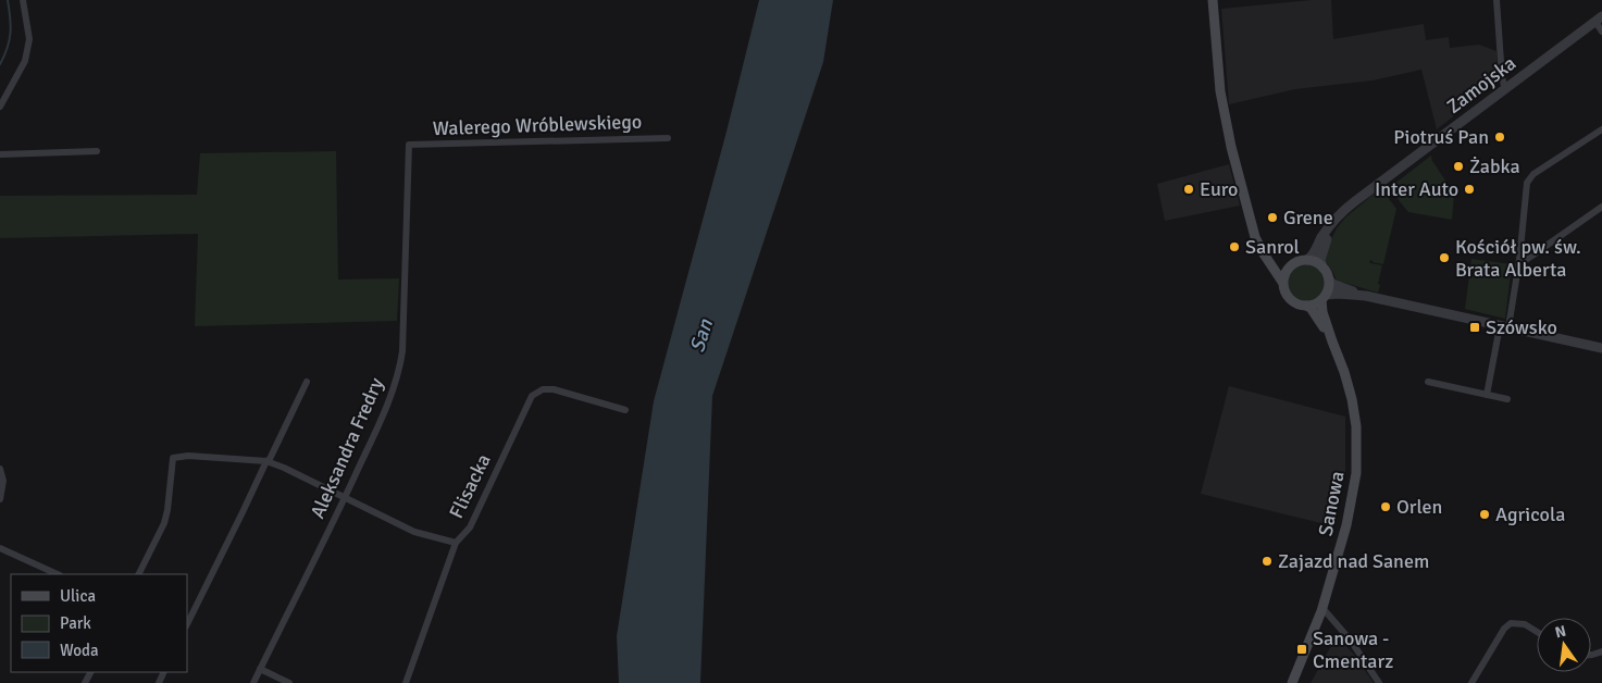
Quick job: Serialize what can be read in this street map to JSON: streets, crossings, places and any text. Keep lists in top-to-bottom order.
{
  "streets": {
    "main road": ["Sanowa"],
    "street": [
      "Zamojska",
      "Walerego Wróblewskiego",
      "Aleksandra Fredry",
      "Flisacka"
    ]
  },
  "crossings": [
    ["Walerego Wróblewskiego", "Aleksandra Fredry"]
  ],
  "water": ["San"],
  "places": {
    "other": [
      "Piotruś Pan",
      "Żabka",
      "Euro",
      "Inter Auto",
      "Grene",
      "Sanrol",
      "Kościół pw. św. Brata Alberta",
      "Orlen",
      "Agricola",
      "Zajazd nad Sanem"
    ],
    "transit": ["Szówsko", "Sanowa - Cmentarz"]
  },
  "legend": ["Ulica", "Park", "Woda"],
  "north": "top"
}
